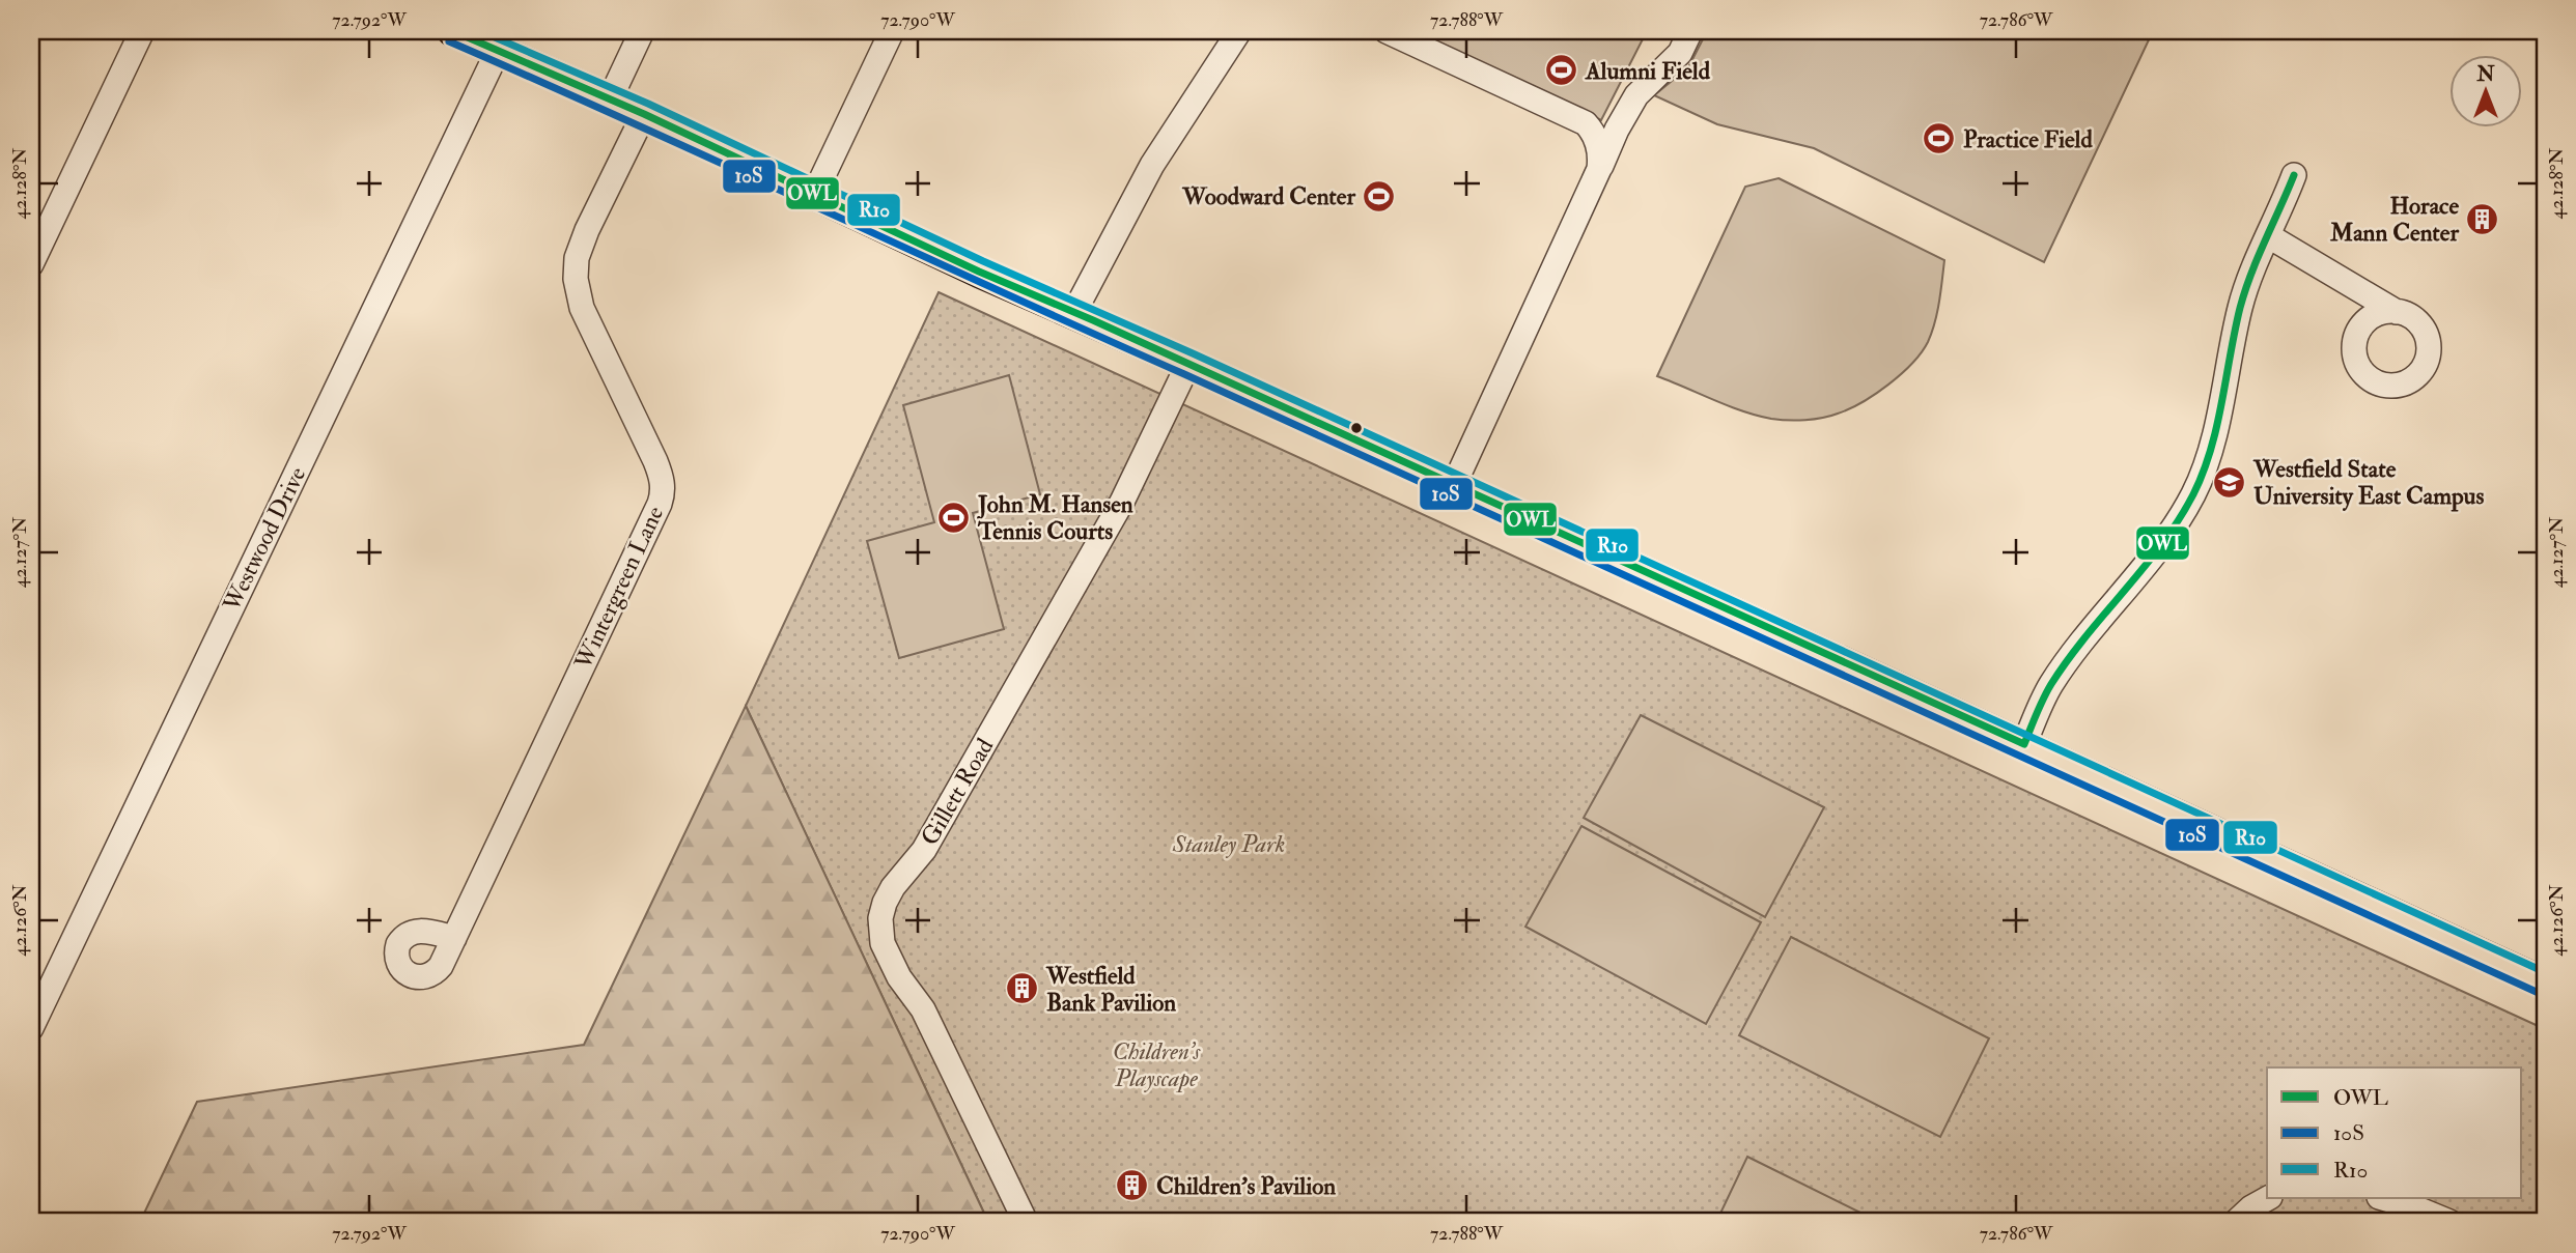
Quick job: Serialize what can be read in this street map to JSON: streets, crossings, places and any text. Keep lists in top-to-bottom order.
{
  "streets": {
    "street": ["Westwood Drive", "Wintergreen Lane", "Gillett Road"]
  },
  "parks": ["Stanley Park", "Children's Playscape"],
  "places": {
    "sports": [
      "Alumni Field",
      "Practice Field",
      "Woodward Center",
      "John M. Hansen Tennis Courts"
    ],
    "building": ["Horace Mann Center", "Westfield Bank Pavilion", "Children's Pavilion"],
    "school or university": ["Westfield State University East Campus"]
  },
  "lines": ["transit line OWL", "transit line R10", "transit line 10S"],
  "legend": ["OWL", "10S", "R10"],
  "north": "top",
  "coordinates": [
    "72.792°W",
    "72.790°W",
    "72.788°W",
    "72.786°W",
    "42.128°N",
    "42.127°N",
    "42.126°N"
  ]
}
